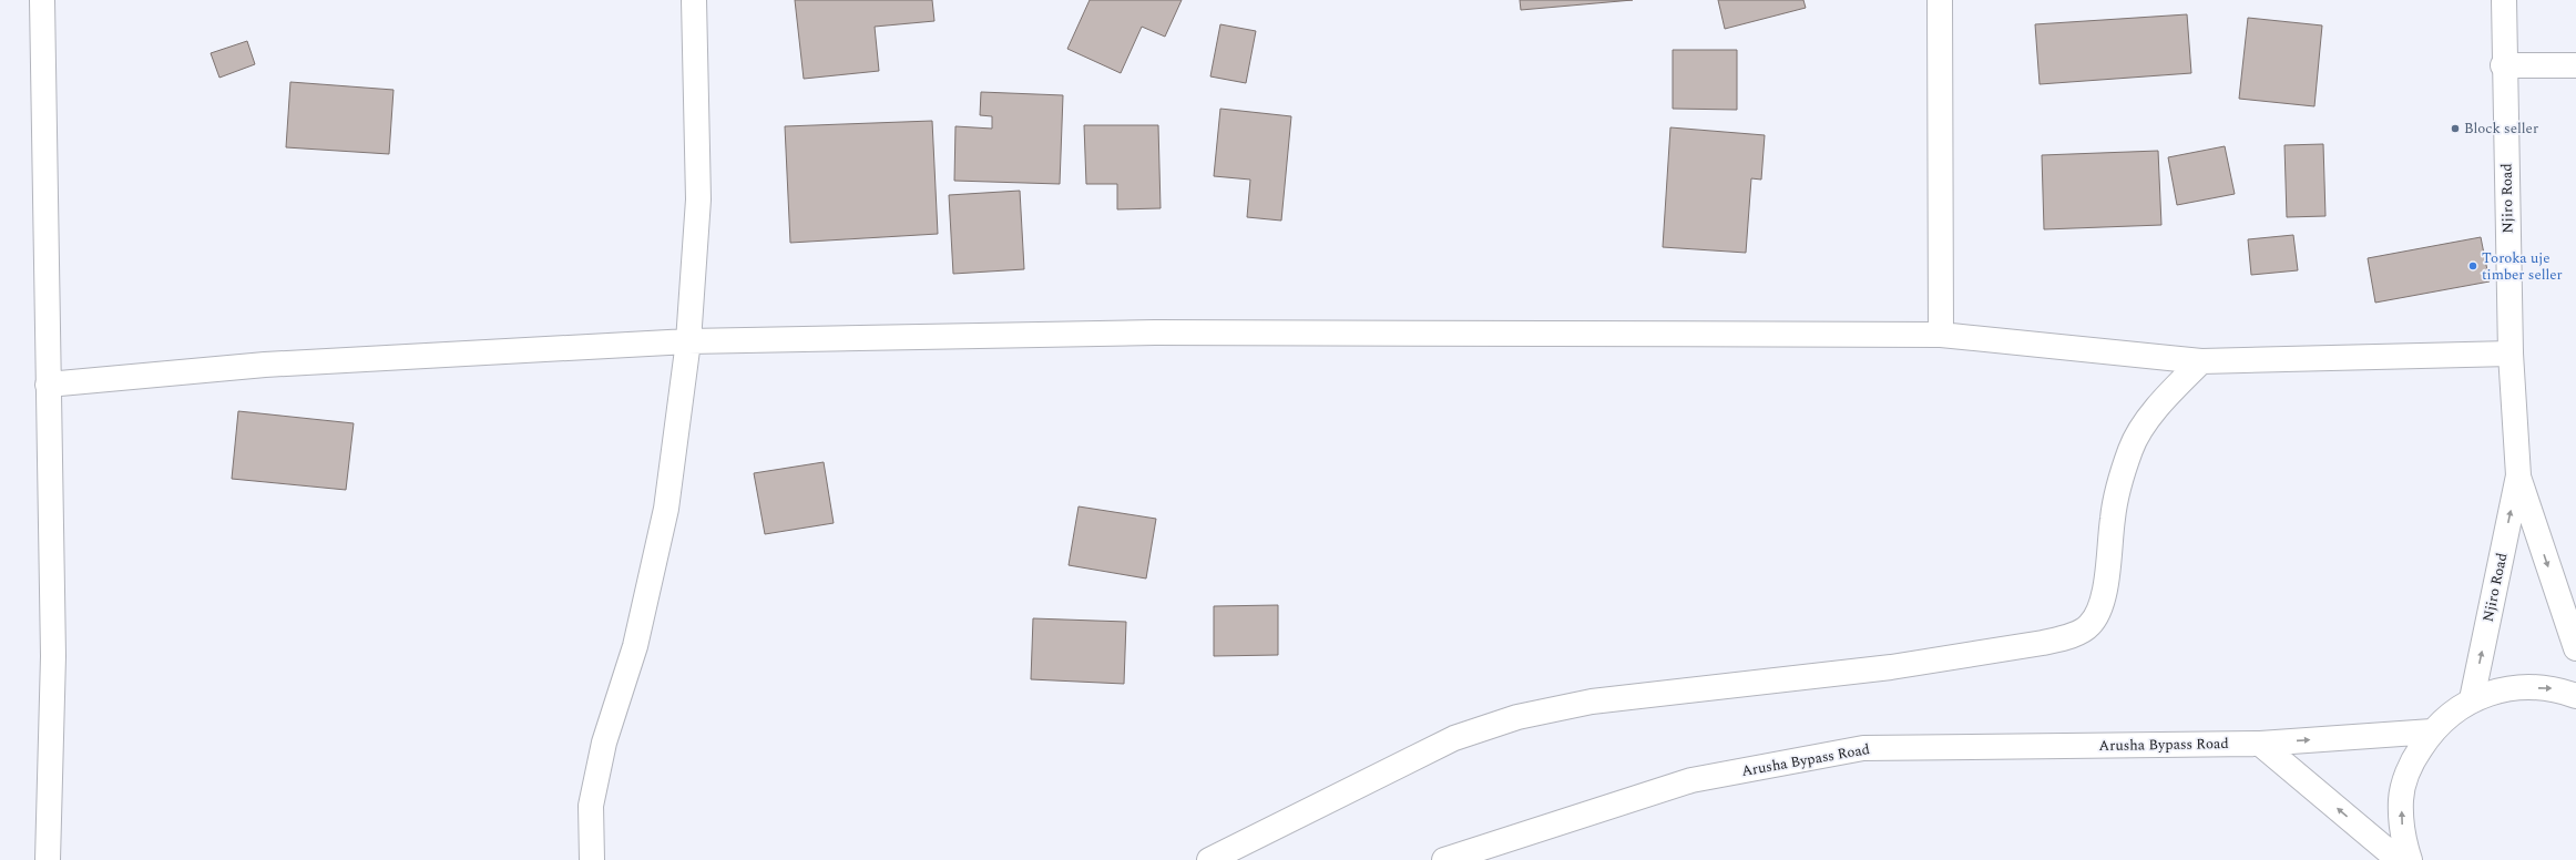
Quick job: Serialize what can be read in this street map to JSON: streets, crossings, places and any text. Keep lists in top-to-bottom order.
{
  "streets": {
    "street": ["Njiro Road", "Arusha Bypass Road"]
  },
  "places": ["Block seller", "Toroka uje timber seller"]
}
